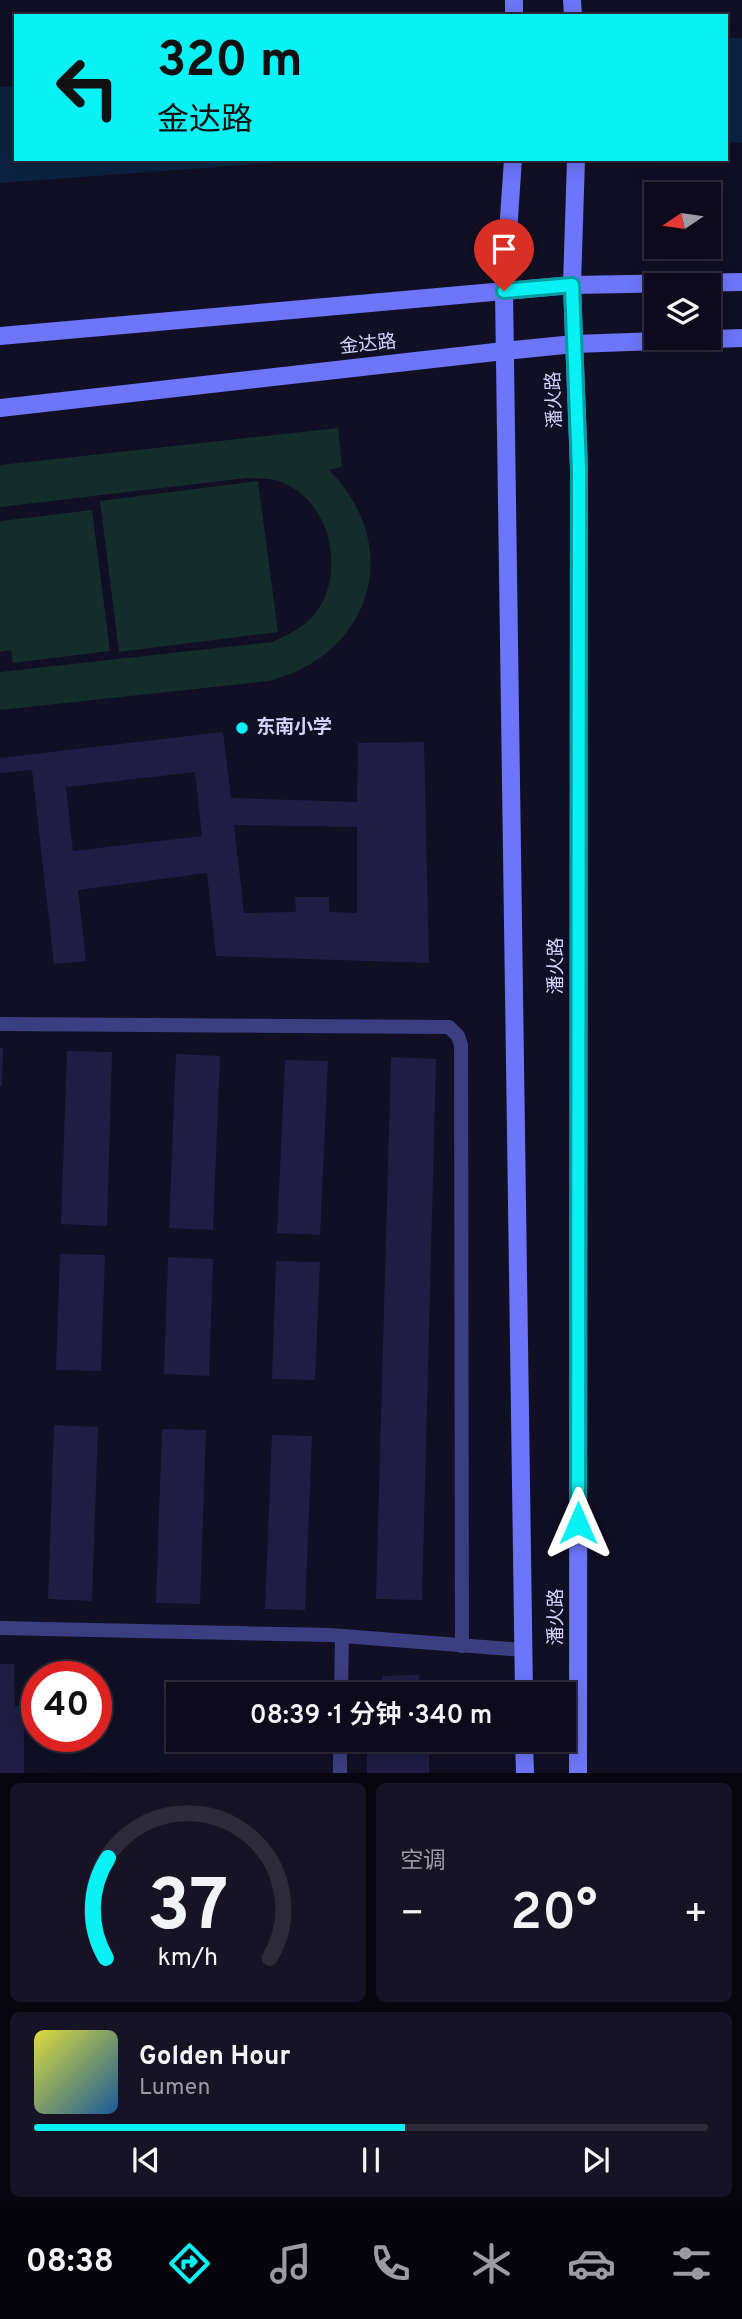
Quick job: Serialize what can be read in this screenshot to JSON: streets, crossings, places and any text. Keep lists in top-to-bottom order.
{
  "streets": {
    "street": ["金达路", "潘火路"]
  },
  "crossings": [
    ["金达路", "潘火路"]
  ],
  "places": ["东南小学"],
  "north": "left",
  "page": {
    "turn": ["320 m", "金达路"],
    "limit": "40",
    "trip": "08:39 · 1 分钟 · 340 m",
    "tile": "空调",
    "heat": ["−", "20°", "+"],
    "song": ["Golden Hour", "Lumen"],
    "tabs": "08:38",
    "gauge": ["37", "km/h"]
  }
}
